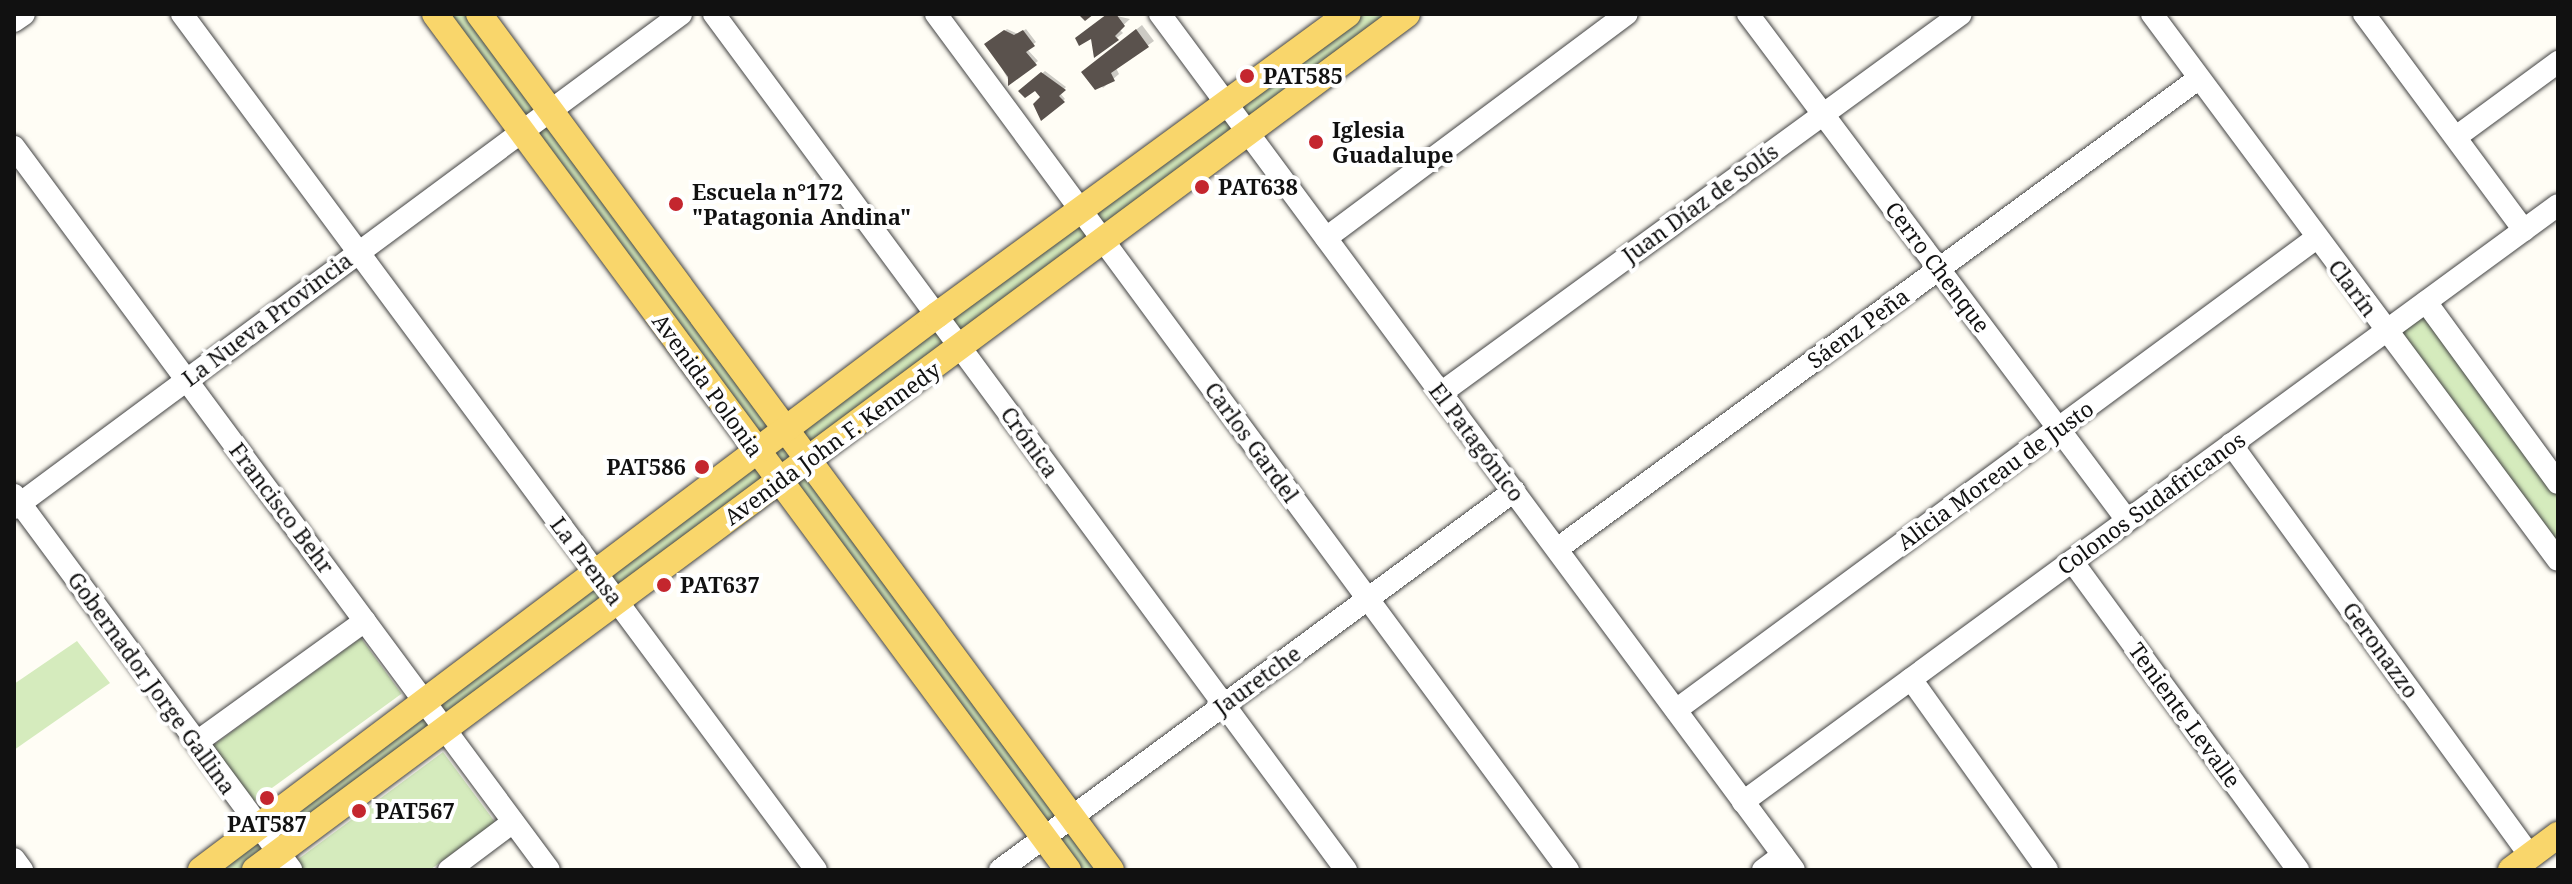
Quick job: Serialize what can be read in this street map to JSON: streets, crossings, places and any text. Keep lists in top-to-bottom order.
{
  "streets": {
    "main road": ["Avenida Polonia", "Avenida John F. Kennedy"],
    "street": [
      "Juan Díaz de Solís",
      "Cerro Chenque",
      "Clarín",
      "La Nueva Provincia",
      "Sáenz Peña",
      "Crónica",
      "Carlos Gardel",
      "El Patagónico",
      "Alicia Moreau de Justo",
      "Colonos Sudafricanos",
      "Francisco Behr",
      "La Prensa",
      "Geronazzo",
      "Jauretche",
      "Gobernador Jorge Gallina",
      "Teniente Levalle"
    ]
  },
  "crossings": [
    ["Juan Díaz de Solís", "Cerro Chenque"],
    ["Juan Díaz de Solís", "El Patagónico"],
    ["Cerro Chenque", "Sáenz Peña"],
    ["Cerro Chenque", "Alicia Moreau de Justo"],
    ["Cerro Chenque", "Colonos Sudafricanos"],
    ["Clarín", "Sáenz Peña"],
    ["Clarín", "Alicia Moreau de Justo"],
    ["Clarín", "Colonos Sudafricanos"],
    ["La Nueva Provincia", "Avenida Polonia"],
    ["La Nueva Provincia", "Francisco Behr"],
    ["La Nueva Provincia", "La Prensa"],
    ["La Nueva Provincia", "Gobernador Jorge Gallina"],
    ["Sáenz Peña", "El Patagónico"],
    ["Avenida Polonia", "Avenida John F. Kennedy"],
    ["Avenida Polonia", "Jauretche"],
    ["Crónica", "Avenida John F. Kennedy"],
    ["Crónica", "Jauretche"],
    ["Carlos Gardel", "Avenida John F. Kennedy"],
    ["Carlos Gardel", "Jauretche"],
    ["El Patagónico", "Avenida John F. Kennedy"],
    ["El Patagónico", "Alicia Moreau de Justo"],
    ["El Patagónico", "Colonos Sudafricanos"],
    ["El Patagónico", "Jauretche"],
    ["Avenida John F. Kennedy", "Francisco Behr"],
    ["Avenida John F. Kennedy", "La Prensa"],
    ["Avenida John F. Kennedy", "Gobernador Jorge Gallina"],
    ["Colonos Sudafricanos", "Geronazzo"],
    ["Colonos Sudafricanos", "Teniente Levalle"]
  ],
  "places": [
    "PAT585",
    "Iglesia Guadalupe",
    "PAT638",
    "Escuela n°172 \"Patagonia Andina\"",
    "PAT586",
    "PAT637",
    "PAT587",
    "PAT567"
  ]
}
